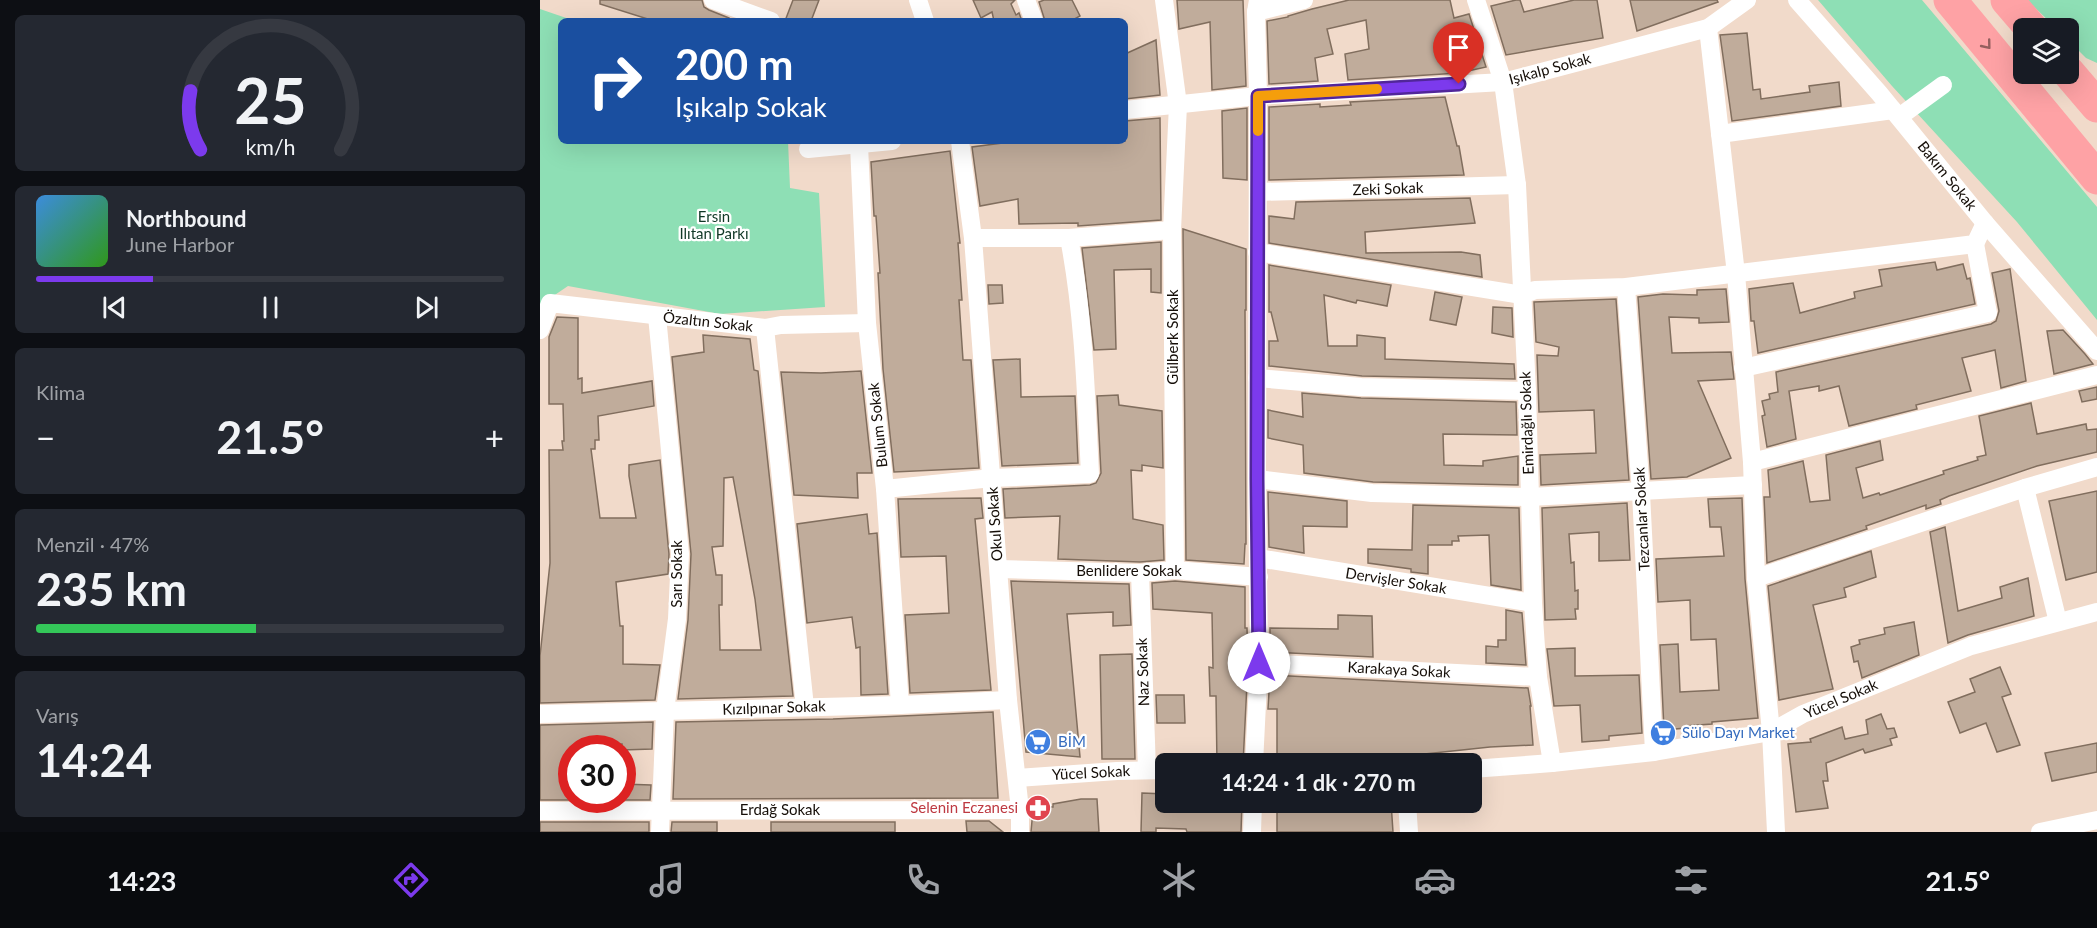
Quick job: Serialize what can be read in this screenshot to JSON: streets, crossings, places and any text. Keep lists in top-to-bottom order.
{
  "streets": {
    "street": [
      "Işıkalp Sokak",
      "Bakım Sokak",
      "Zeki Sokak",
      "Özaltın Sokak",
      "Gülberk Sokak",
      "Emirdağlı Sokak",
      "Bulum Sokak",
      "Tezcanlar Sokak",
      "Okul Sokak",
      "Benlidere Sokak",
      "Sarı Sokak",
      "Dervişler Sokak",
      "Karakaya Sokak",
      "Naz Sokak",
      "Yücel Sokak",
      "Kızılpınar Sokak",
      "Erdağ Sokak"
    ]
  },
  "crossings": [
    ["Işıkalp Sokak", "Gülberk Sokak"],
    ["Işıkalp Sokak", "Emirdağlı Sokak"],
    ["Zeki Sokak", "Emirdağlı Sokak"],
    ["Özaltın Sokak", "Bulum Sokak"],
    ["Özaltın Sokak", "Sarı Sokak"],
    ["Gülberk Sokak", "Benlidere Sokak"],
    ["Emirdağlı Sokak", "Dervişler Sokak"],
    ["Emirdağlı Sokak", "Karakaya Sokak"],
    ["Emirdağlı Sokak", "Yücel Sokak"],
    ["Bulum Sokak", "Kızılpınar Sokak"],
    ["Tezcanlar Sokak", "Yücel Sokak"],
    ["Okul Sokak", "Benlidere Sokak"],
    ["Okul Sokak", "Yücel Sokak"],
    ["Okul Sokak", "Kızılpınar Sokak"],
    ["Okul Sokak", "Erdağ Sokak"],
    ["Benlidere Sokak", "Naz Sokak"],
    ["Sarı Sokak", "Kızılpınar Sokak"],
    ["Sarı Sokak", "Erdağ Sokak"],
    ["Naz Sokak", "Yücel Sokak"]
  ],
  "parks": ["Ersin Ilıtan Parkı"],
  "places": {
    "supermarket": ["Sülo Dayı Market", "BİM"],
    "pharmacy": ["Selenin Eczanesi"]
  },
  "page": {
    "turn": ["200 m", "Işıkalp Sokak"],
    "song": ["Northbound", "June Harbor"],
    "tile": [
      "Klima",
      ["Menzil · 47%", "235 km"],
      ["Varış", "14:24"]
    ],
    "heat": ["−", "21.5°", "+"],
    "limit": "30",
    "trip": "14:24 · 1 dk · 270 m",
    "tabs": ["14:23", "21.5°"],
    "gauge": ["25", "km/h"]
  }
}
